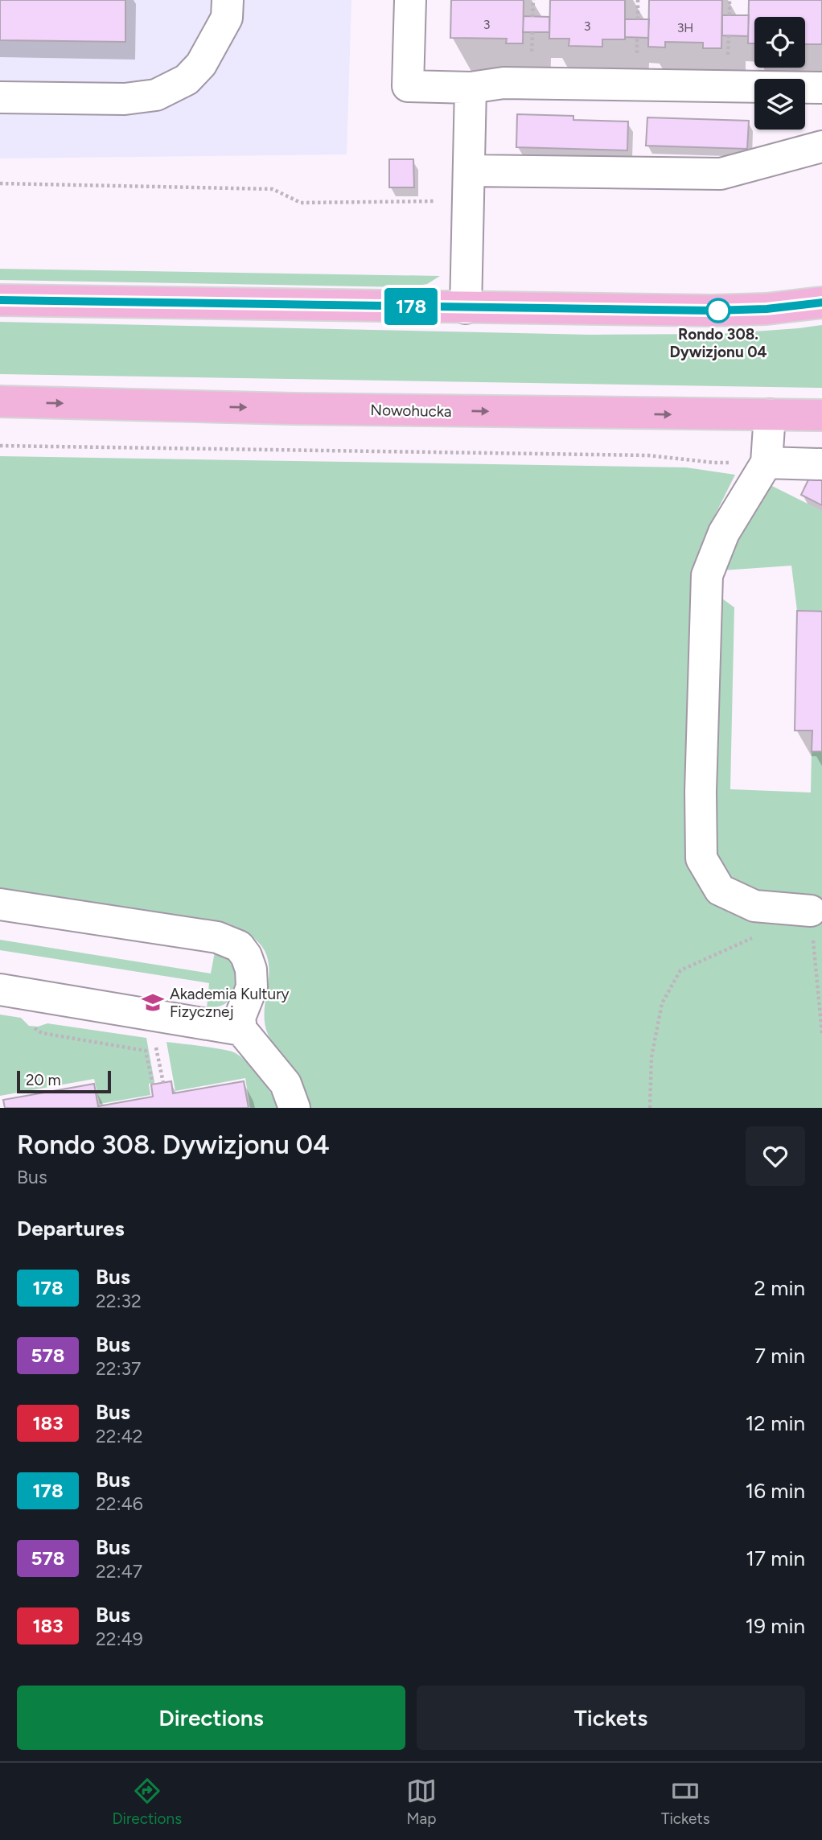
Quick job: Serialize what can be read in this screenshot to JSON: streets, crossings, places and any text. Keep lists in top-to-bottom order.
{
  "streets": {
    "main road": ["Nowohucka"]
  },
  "places": {
    "other": ["Rondo 308. Dywizjonu 04"],
    "school or university": ["Akademia Kultury Fizycznej"]
  },
  "lines": ["bus line 178"],
  "house_numbers": ["3", "3", "3H"],
  "scale_bar": "20 m",
  "page": {
    "on_map": "178",
    "scale": "20 m",
    "heading": [
      ["Rondo 308. Dywizjonu 04", "Bus"],
      "Departures"
    ],
    "list": [
      {
        "mark": "178",
        "name": "Bus",
        "note": "22:32",
        "value": "2 min"
      },
      {
        "mark": "578",
        "name": "Bus",
        "note": "22:37",
        "value": "7 min"
      },
      {
        "mark": "183",
        "name": "Bus",
        "note": "22:42",
        "value": "12 min"
      },
      {
        "mark": "178",
        "name": "Bus",
        "note": "22:46",
        "value": "16 min"
      },
      {
        "mark": "578",
        "name": "Bus",
        "note": "22:47",
        "value": "17 min"
      },
      {
        "mark": "183",
        "name": "Bus",
        "note": "22:49",
        "value": "19 min"
      }
    ],
    "buttons": ["Directions", "Tickets"],
    "tabs": ["Directions", "Map", "Tickets"]
  }
}
